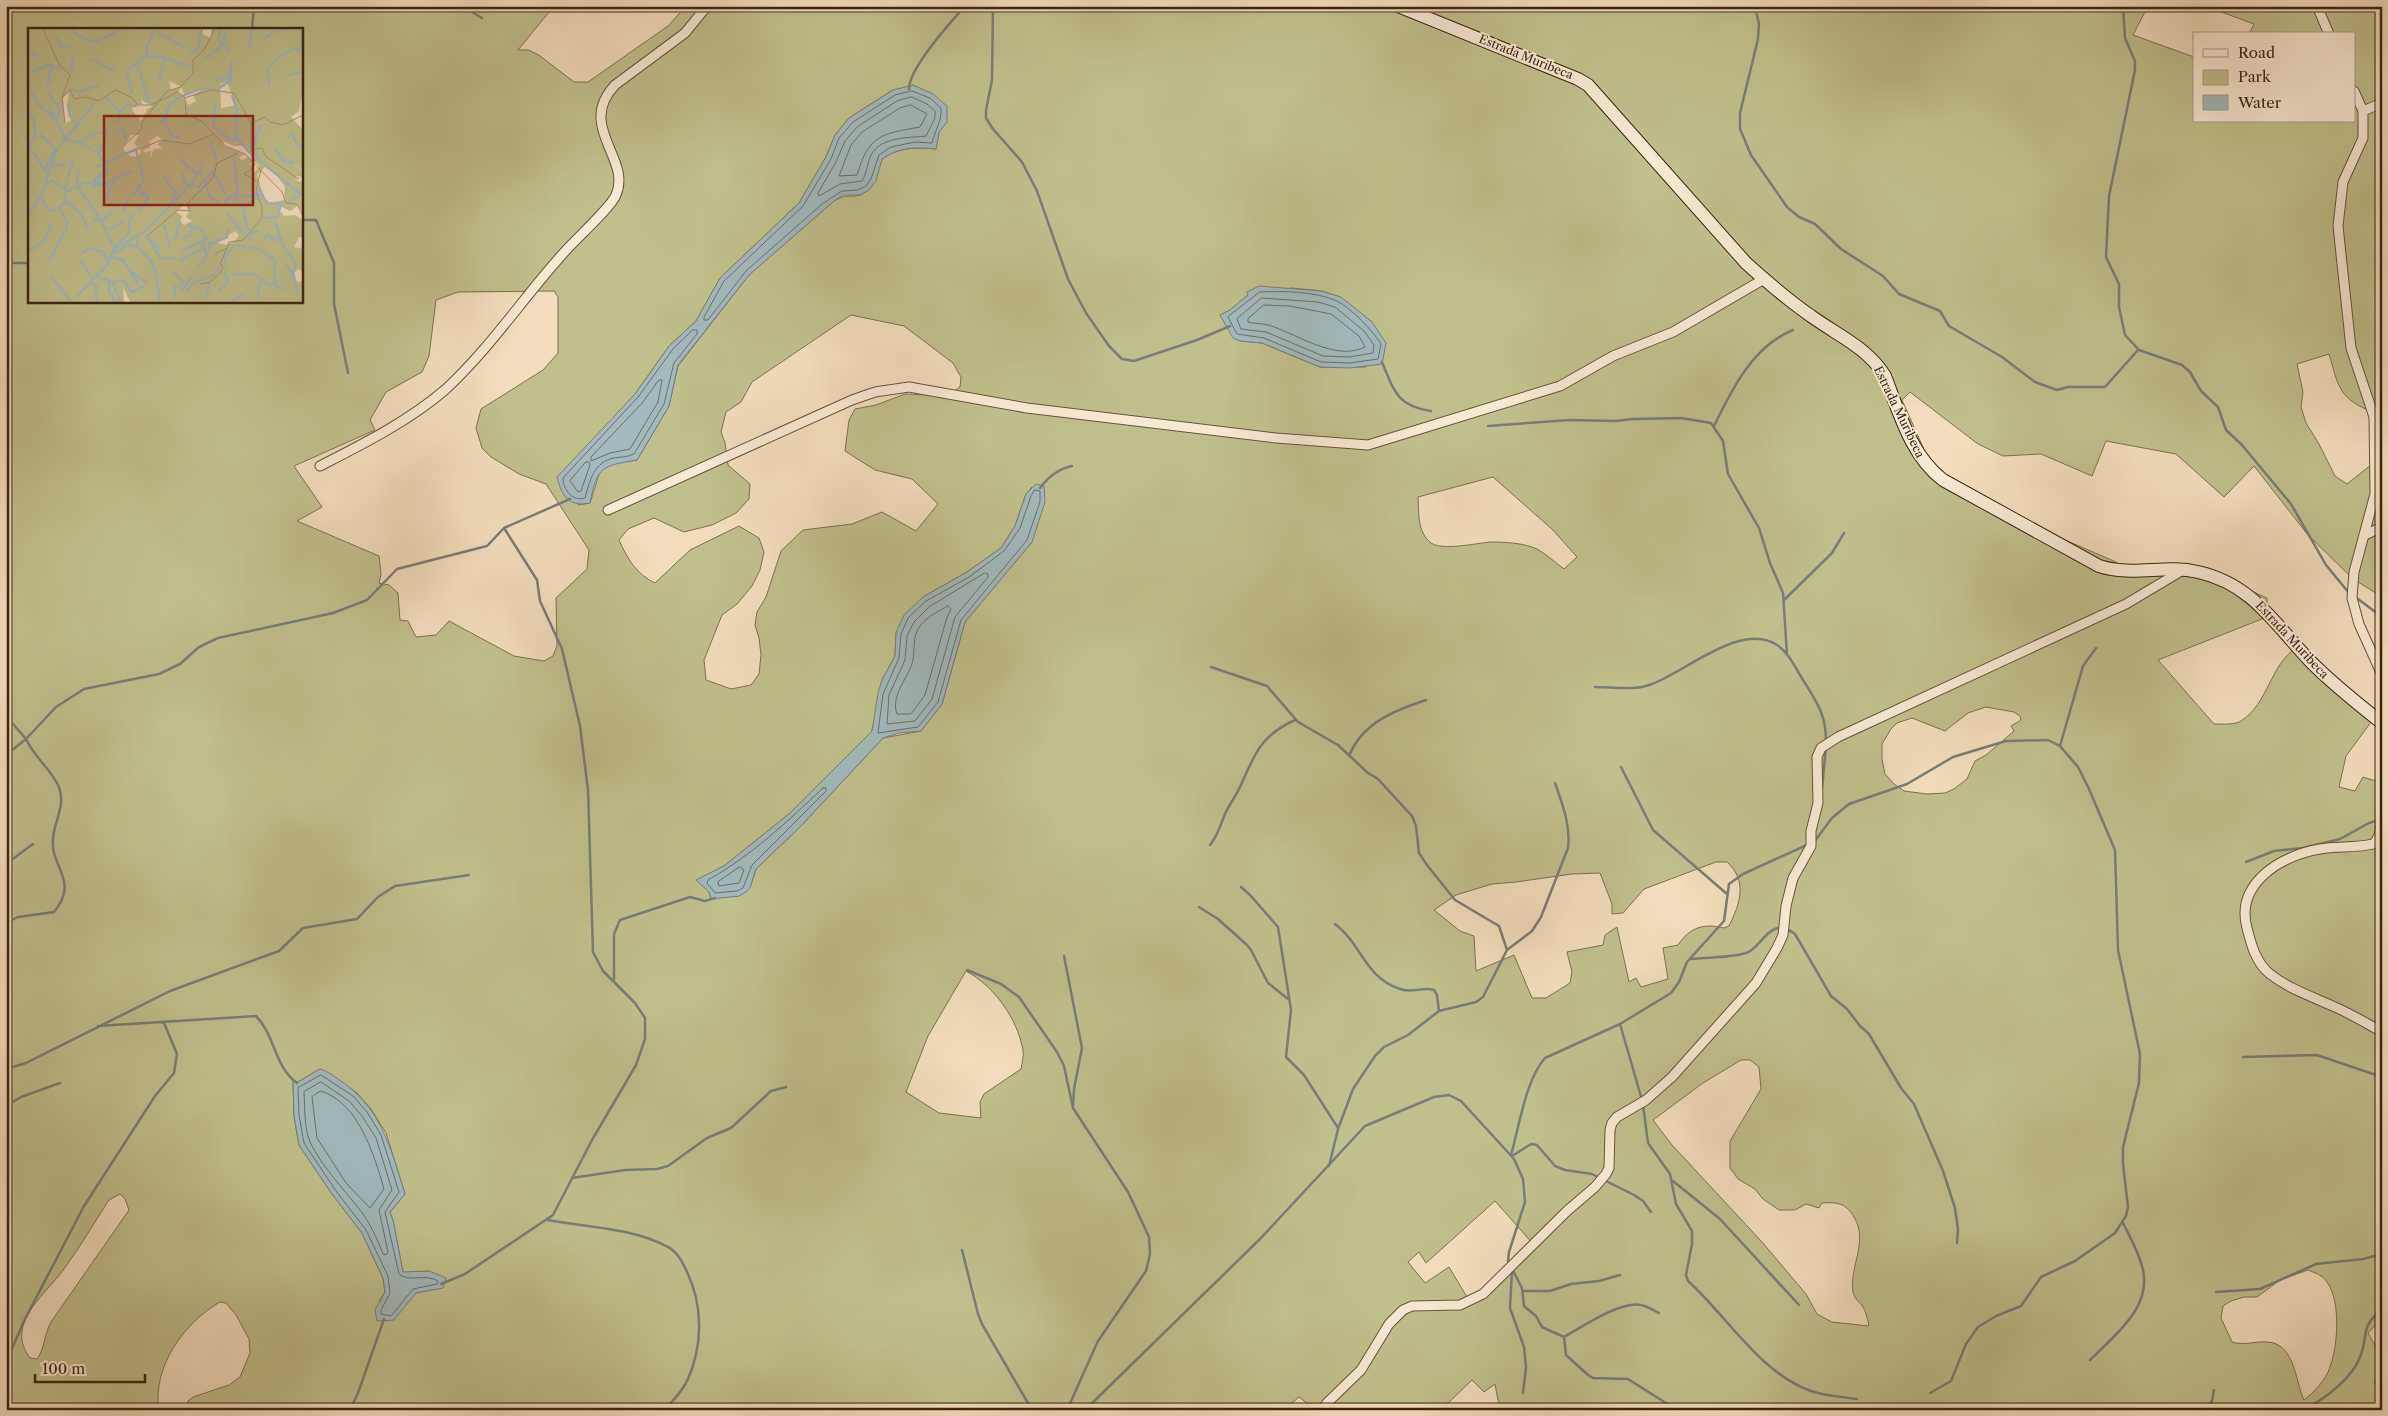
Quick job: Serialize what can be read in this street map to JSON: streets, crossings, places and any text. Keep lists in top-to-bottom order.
{
  "streets": {
    "street": ["Estrada Muribeca"]
  },
  "legend": ["Road", "Park", "Water"],
  "scale_bar": "100 m"
}
